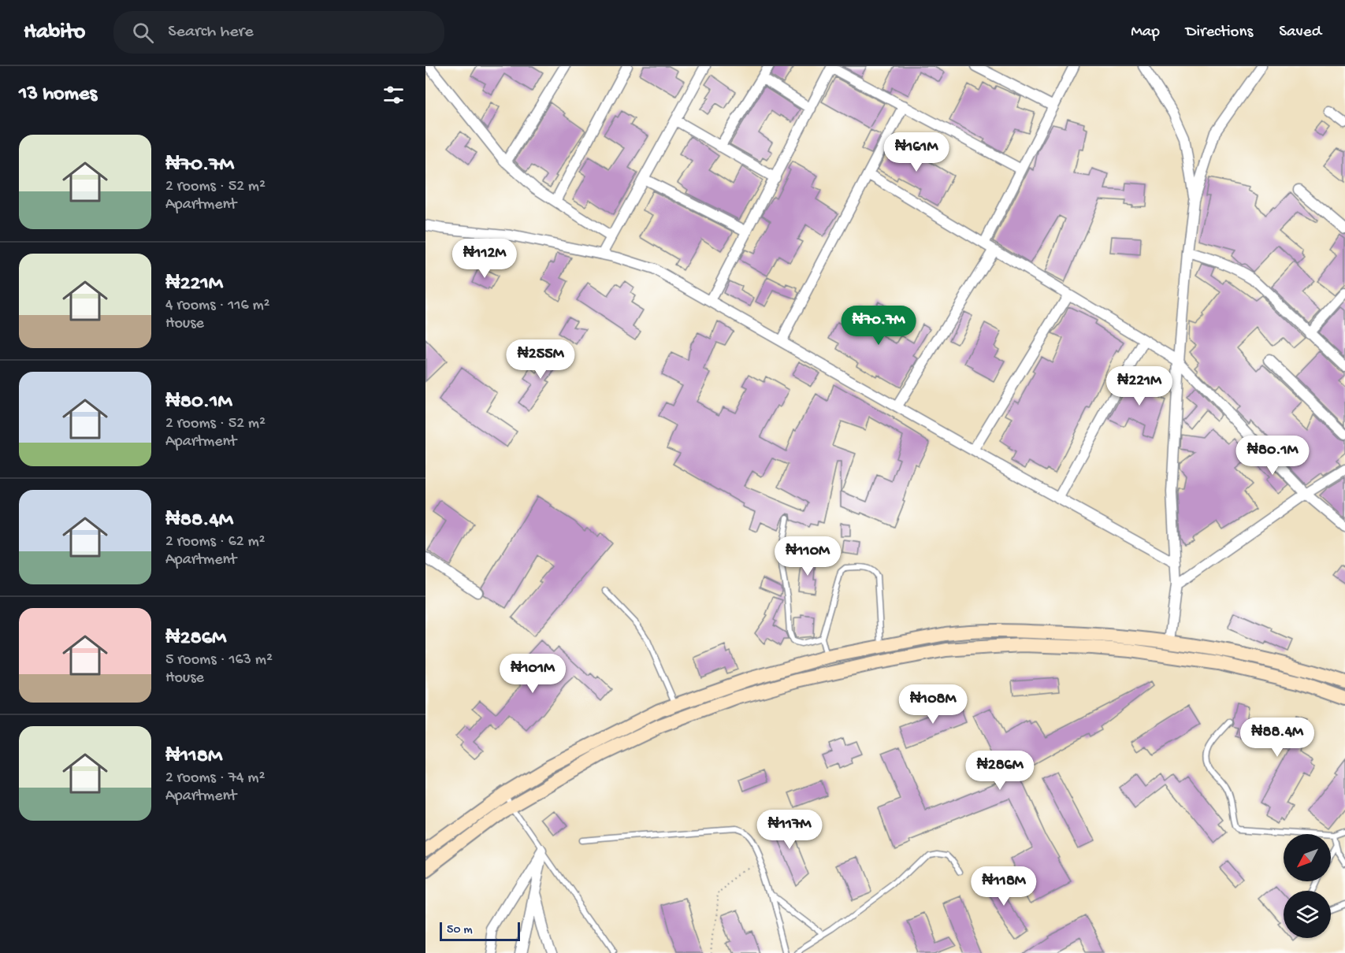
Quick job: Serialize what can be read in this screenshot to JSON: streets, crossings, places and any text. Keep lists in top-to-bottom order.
{
  "scale_bar": "50 m",
  "north": "bottom left",
  "page": {
    "header": "Habito",
    "search": "Search here",
    "nav": ["Map", "Directions", "Saved"],
    "heading": "13 homes",
    "list": [
      {
        "name": "₦70.7M",
        "note": "2 rooms · 52 m² · Apartment"
      },
      {
        "name": "₦221M",
        "note": "4 rooms · 116 m² · House"
      },
      {
        "name": "₦80.1M",
        "note": "2 rooms · 52 m² · Apartment"
      },
      {
        "name": "₦88.4M",
        "note": "2 rooms · 62 m² · Apartment"
      },
      {
        "name": "₦286M",
        "note": "5 rooms · 163 m² · House"
      },
      {
        "name": "₦118M",
        "note": "2 rooms · 74 m² · Apartment"
      }
    ],
    "price": [
      "₦161M",
      "₦112M",
      "₦70.7M",
      "₦255M",
      "₦221M",
      "₦80.1M",
      "₦110M",
      "₦101M",
      "₦108M",
      "₦88.4M",
      "₦286M",
      "₦117M",
      "₦118M"
    ],
    "scale": "50 m"
  }
}
